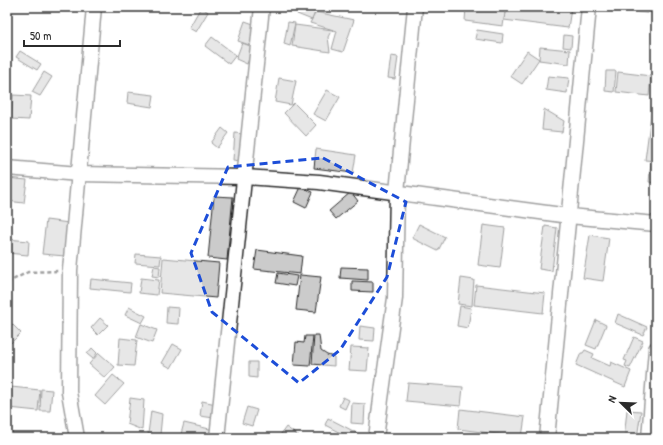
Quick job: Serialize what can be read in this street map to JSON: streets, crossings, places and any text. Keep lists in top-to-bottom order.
{
  "scale_bar": "50 m",
  "north": "top left"
}
